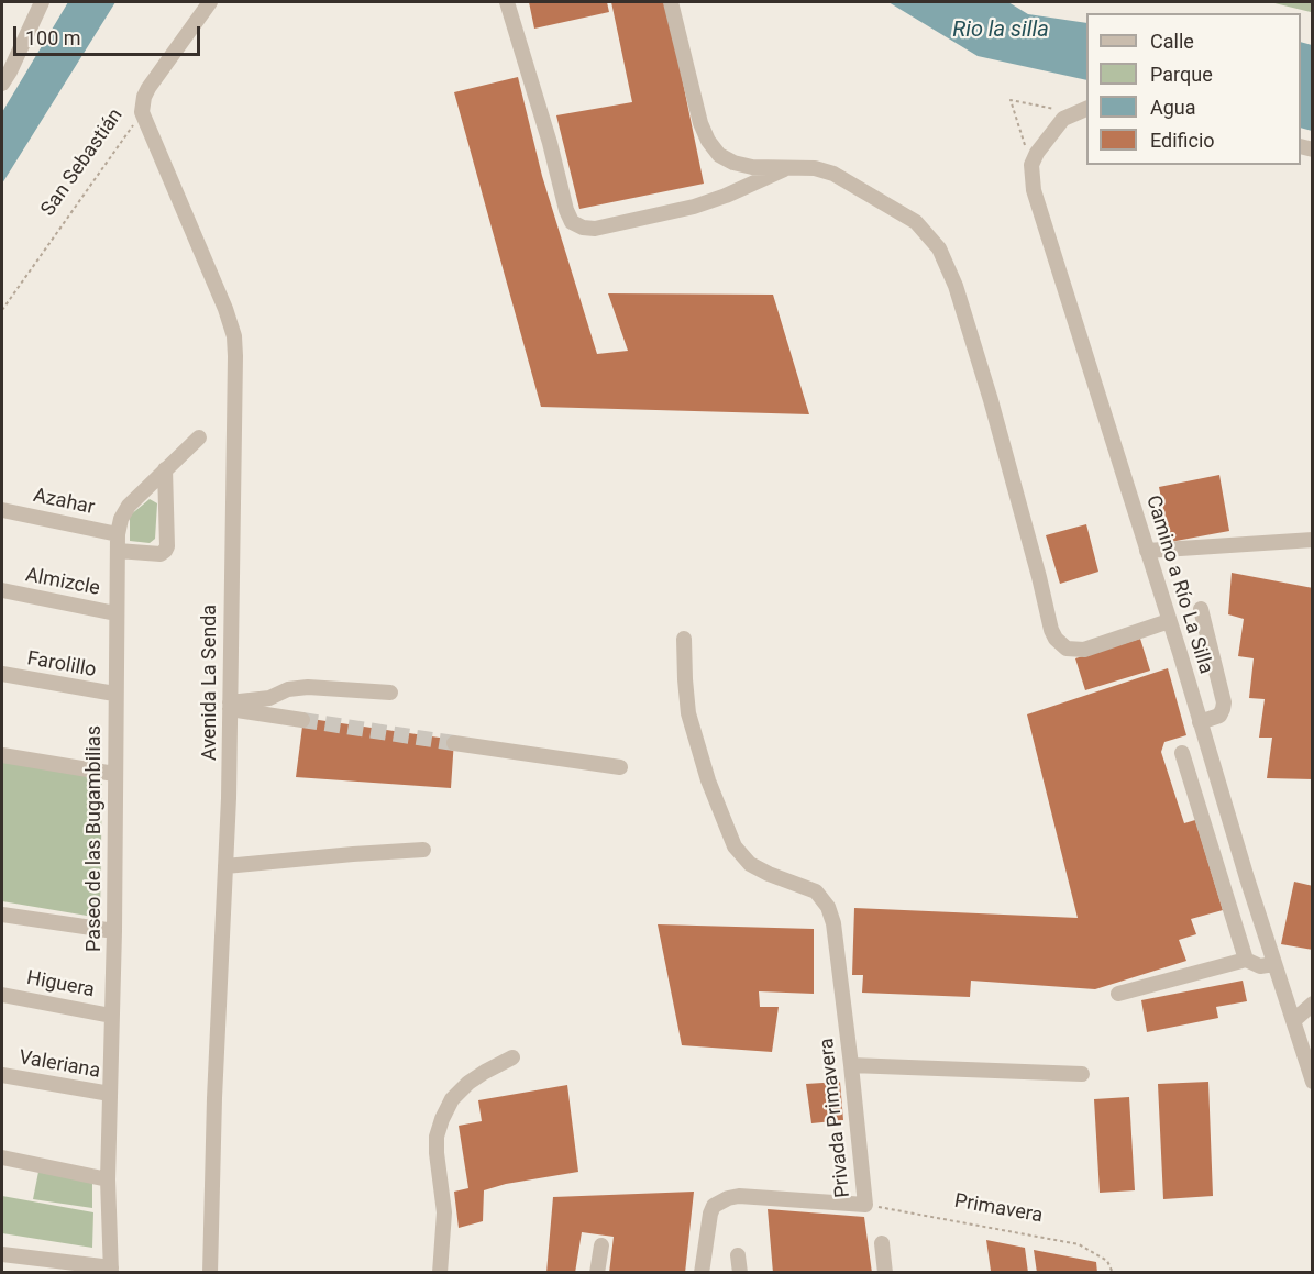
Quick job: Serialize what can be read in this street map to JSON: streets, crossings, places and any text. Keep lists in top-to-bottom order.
{
  "streets": {
    "street": [
      "San Sebastián",
      "Azahar",
      "Almizcle",
      "Camino a Río La Silla",
      "Farolillo",
      "Avenida La Senda",
      "Paseo de las Bugambilias",
      "Higuera",
      "Valeriana",
      "Privada Primavera"
    ],
    "path": ["Primavera"]
  },
  "crossings": [
    ["San Sebastián", "Avenida La Senda"],
    ["Azahar", "Paseo de las Bugambilias"],
    ["Almizcle", "Paseo de las Bugambilias"],
    ["Farolillo", "Paseo de las Bugambilias"],
    ["Paseo de las Bugambilias", "Higuera"],
    ["Paseo de las Bugambilias", "Valeriana"],
    ["Privada Primavera", "Primavera"]
  ],
  "water": ["Rio la silla"],
  "legend": [
    "Calle",
    "Parque",
    "Agua",
    "Edificio"
  ],
  "scale_bar": "100 m"
}
